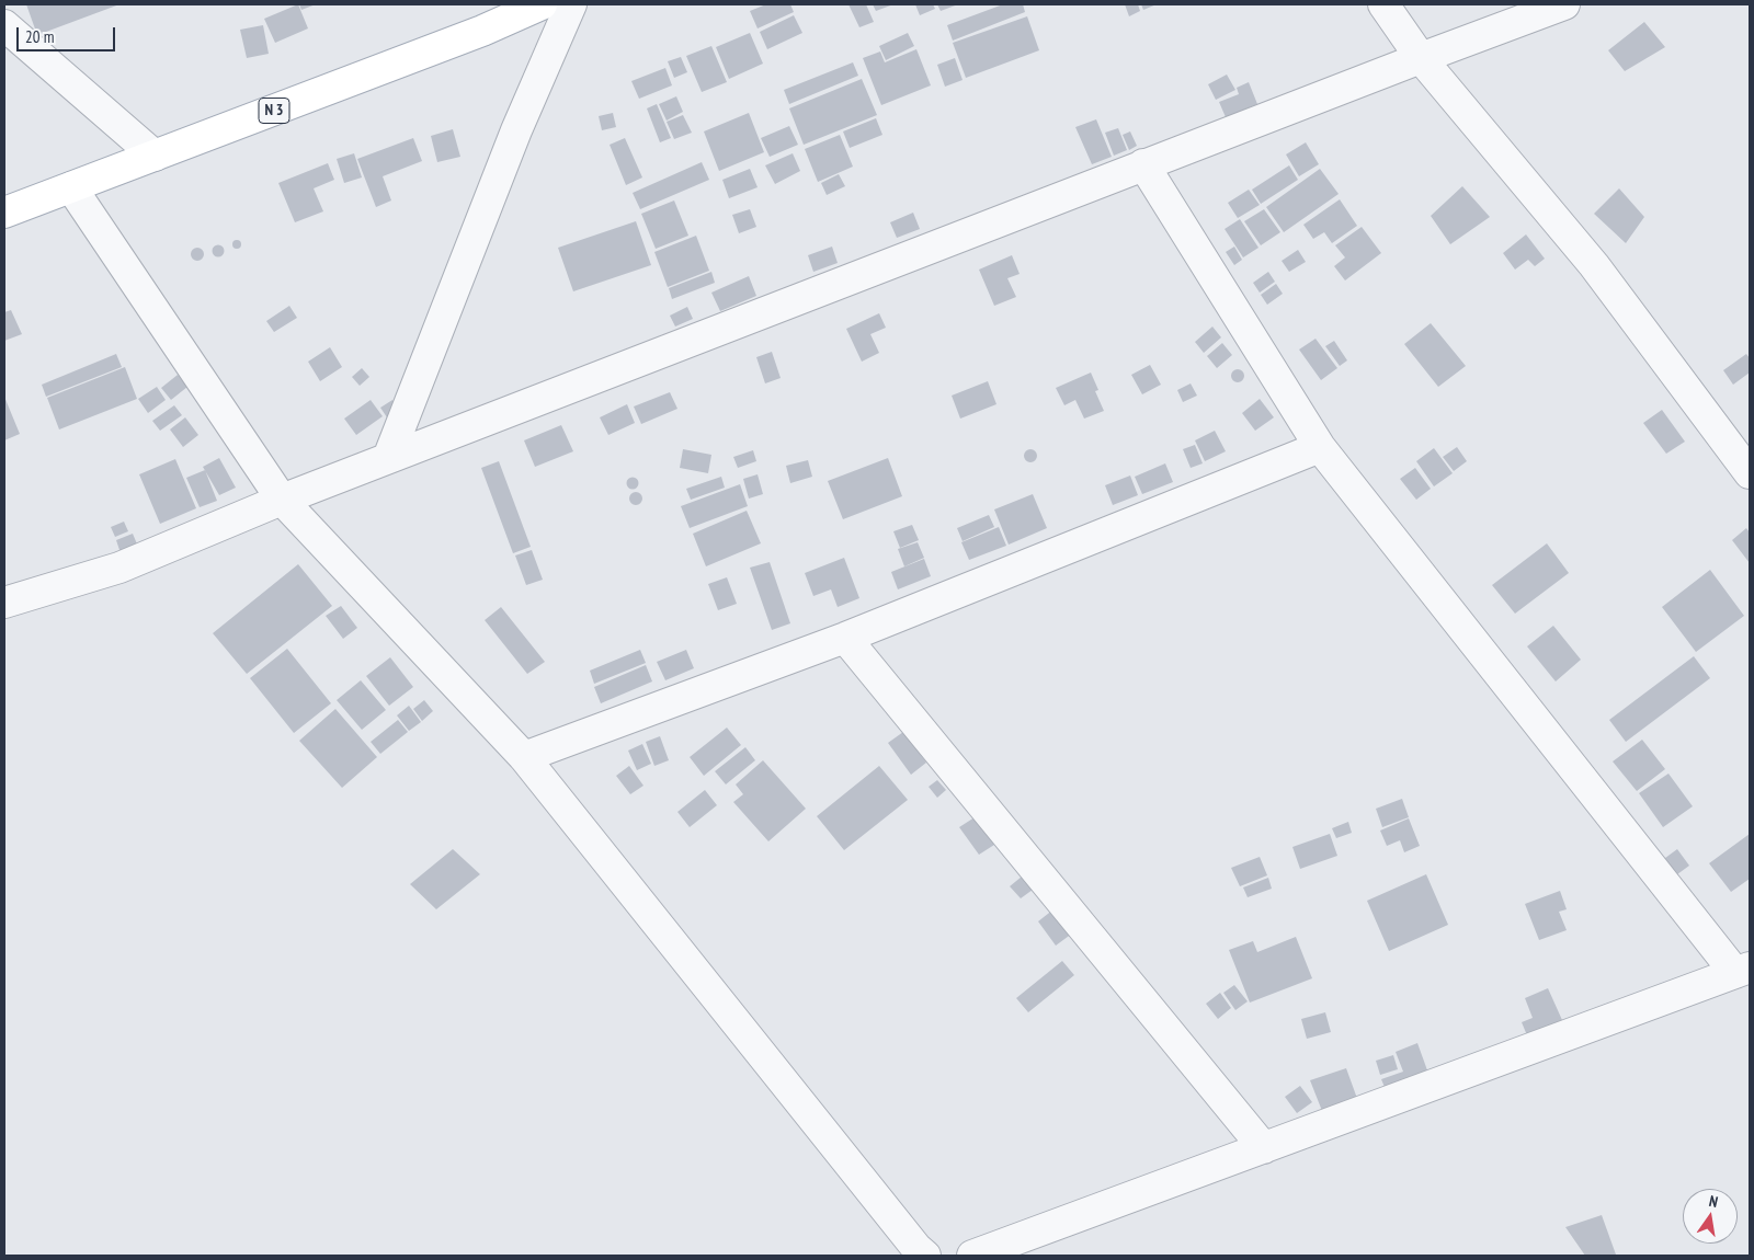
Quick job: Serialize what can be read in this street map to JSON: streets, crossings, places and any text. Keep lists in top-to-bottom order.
{
  "streets": {
    "main road": ["N 3"]
  },
  "scale_bar": "20 m",
  "north": "top"
}
